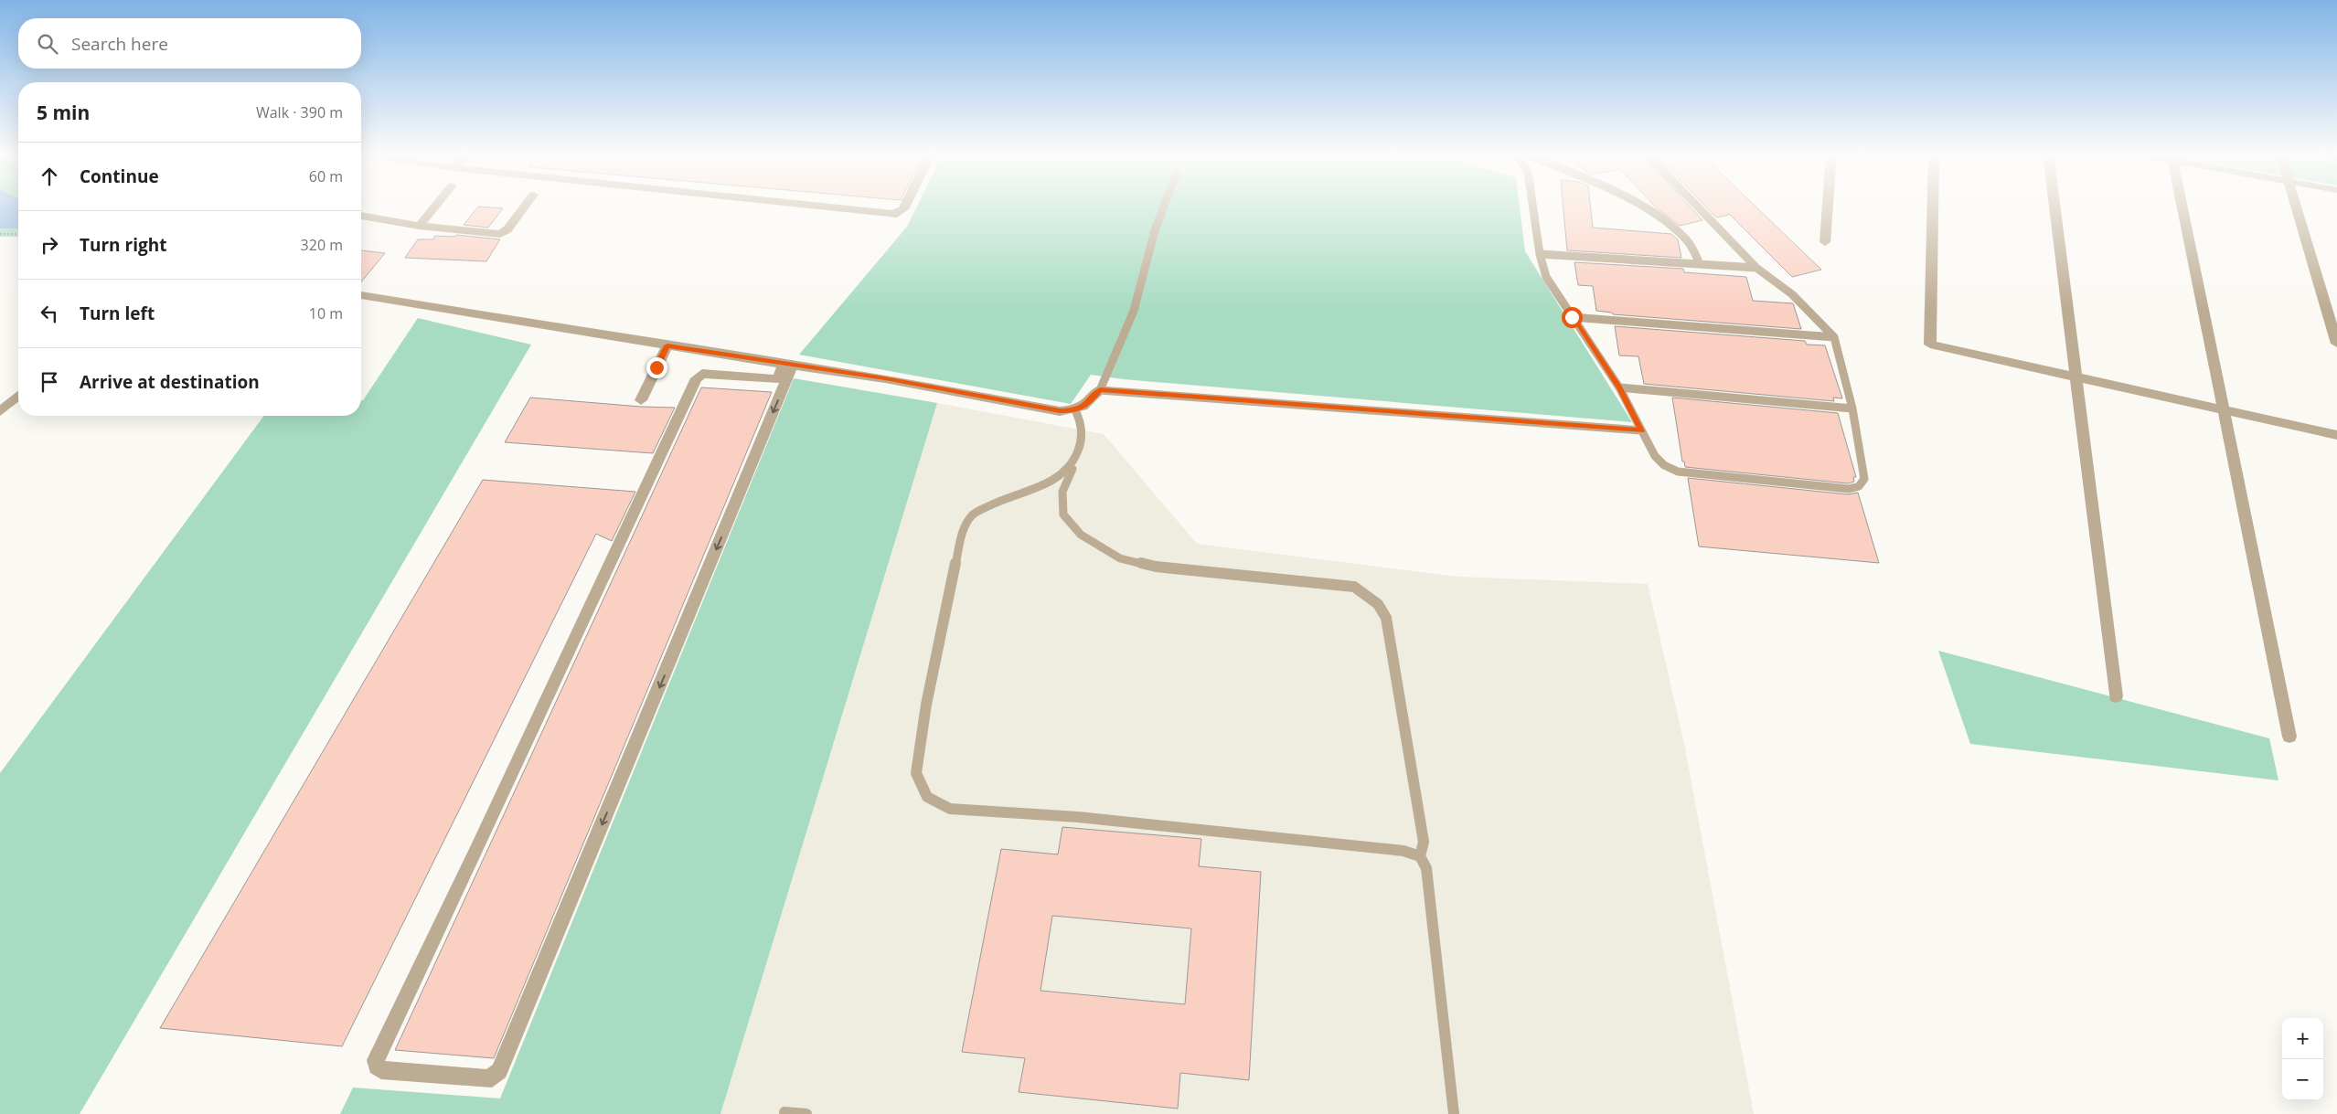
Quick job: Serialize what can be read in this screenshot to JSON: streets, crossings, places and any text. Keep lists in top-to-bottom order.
{
  "page": {
    "search": "Search here",
    "heading": ["5 min", "Walk · 390 m"],
    "list": [
      ["Continue", "60 m"],
      ["Turn right", "320 m"],
      ["Turn left", "10 m"],
      "Arrive at destination"
    ],
    "map_buttons": ["+", "−"]
  }
}
